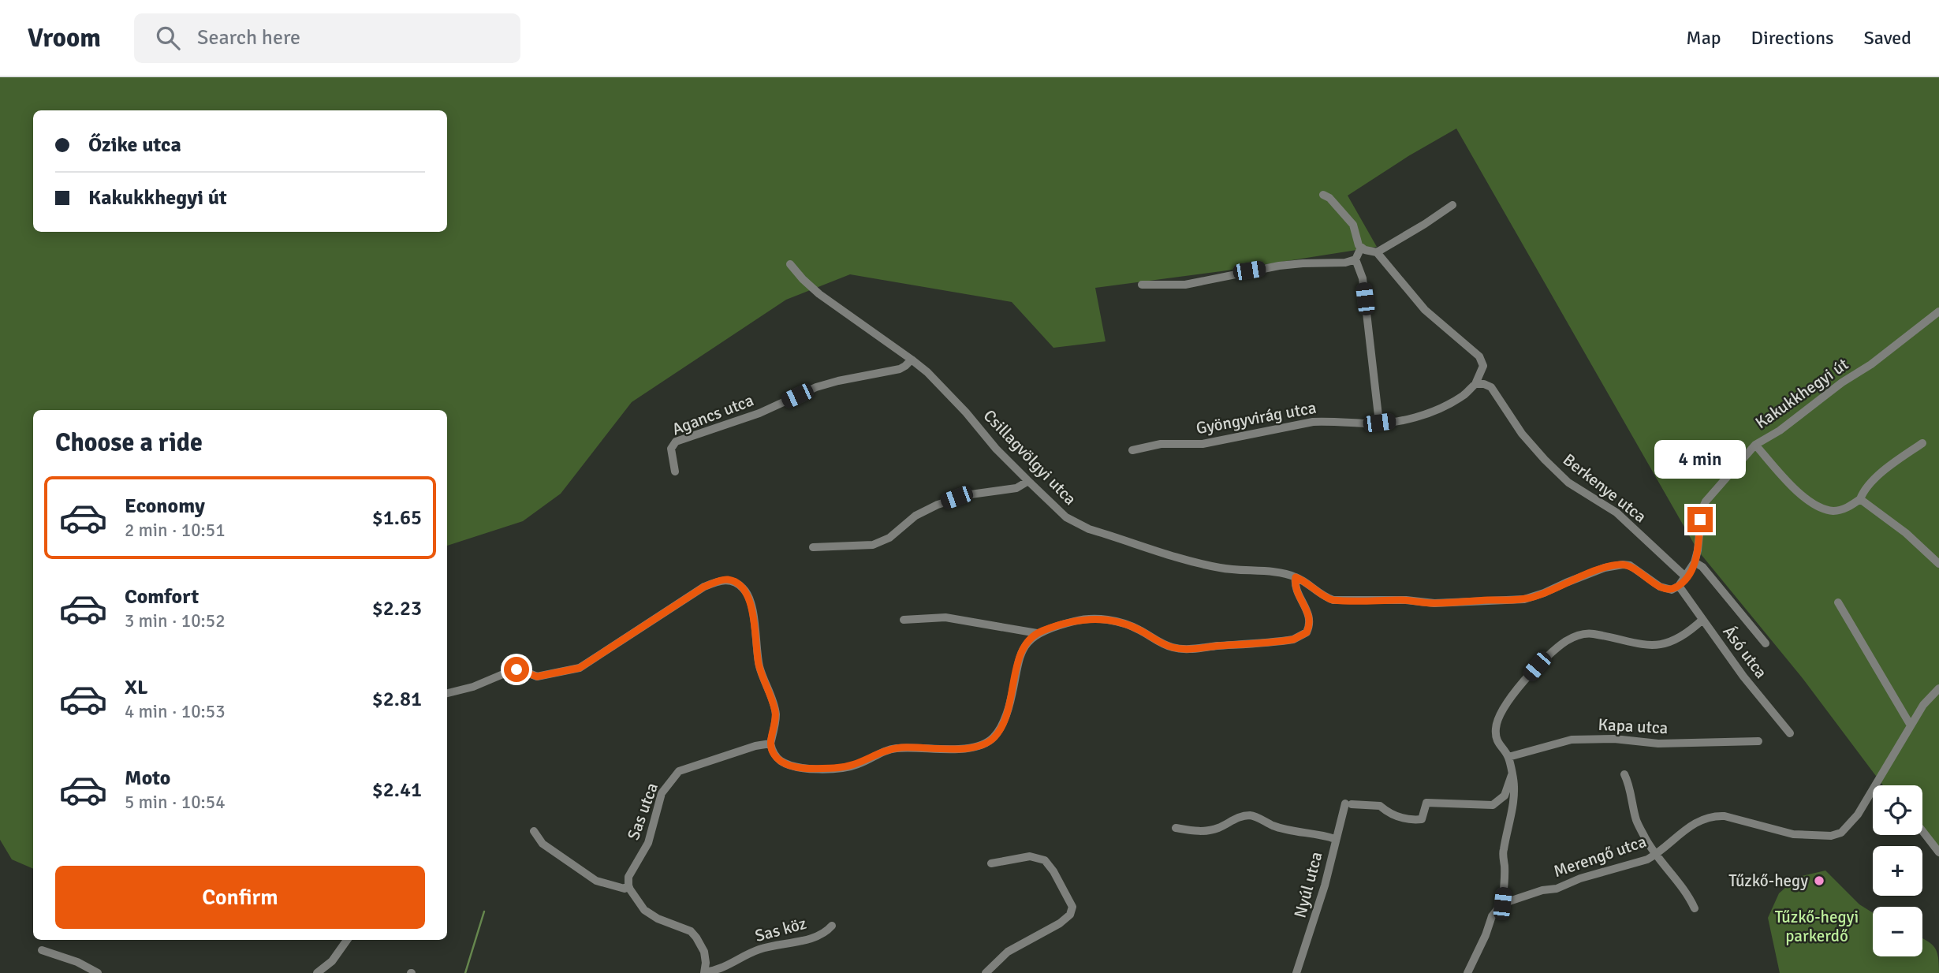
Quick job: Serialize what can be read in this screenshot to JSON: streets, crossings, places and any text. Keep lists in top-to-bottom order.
{
  "streets": {
    "street": [
      "Kakukkhegyi út",
      "Agancs utca",
      "Gyöngyvirág utca",
      "Csillagvölgyi utca",
      "Berkenye utca",
      "Ásó utca",
      "Kapa utca",
      "Sas utca",
      "Merengő utca",
      "Nyúl utca",
      "Sas köz"
    ]
  },
  "crossings": [
    ["Kakukkhegyi út", "Berkenye utca"],
    ["Kakukkhegyi út", "Ásó utca"],
    ["Agancs utca", "Csillagvölgyi utca"],
    ["Gyöngyvirág utca", "Berkenye utca"]
  ],
  "parks": ["Tűzkő-hegyi parkerdő"],
  "places": ["Tűzkő-hegy"],
  "page": {
    "header": "Vroom",
    "search": "Search here",
    "nav": ["Map", "Directions", "Saved"],
    "banner": ["Őzike utca", "Kakukkhegyi út"],
    "heading": "Choose a ride",
    "bubble": "4 min",
    "list": [
      {
        "name": "Economy",
        "note": "2 min · 10:51",
        "value": "$1.65"
      },
      {
        "name": "Comfort",
        "note": "3 min · 10:52",
        "value": "$2.23"
      },
      {
        "name": "XL",
        "note": "4 min · 10:53",
        "value": "$2.81"
      },
      {
        "name": "Moto",
        "note": "5 min · 10:54",
        "value": "$2.41"
      }
    ],
    "map_buttons": ["+", "−"],
    "buttons": "Confirm"
  }
}
